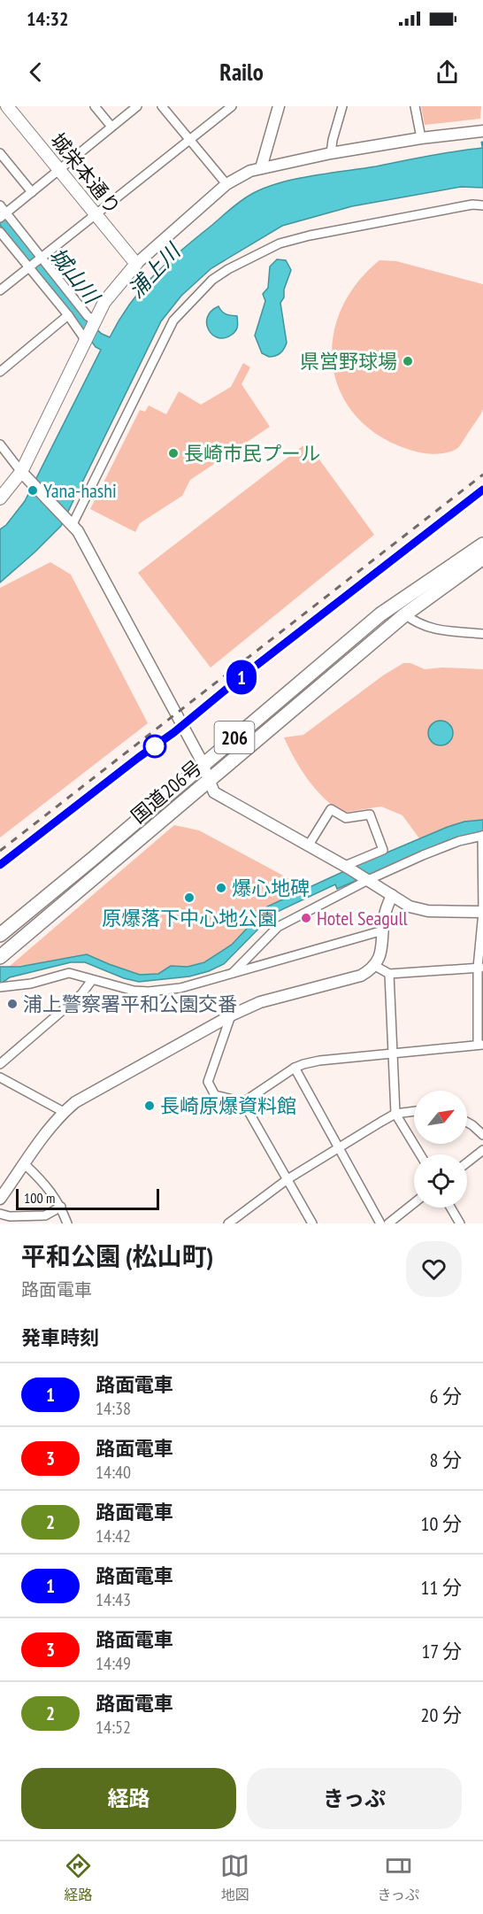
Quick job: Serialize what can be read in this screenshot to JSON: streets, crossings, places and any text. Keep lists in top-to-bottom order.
{
  "streets": {
    "highway": ["206", "国道206号"],
    "main road": ["城栄本通り"]
  },
  "water": ["浦上川", "城山川"],
  "places": [
    "県営野球場",
    "長崎市民プール",
    "Yana-hashi",
    "爆心地碑",
    "原爆落下中心地公園",
    "Hotel Seagull",
    "浦上警察署平和公園交番",
    "長崎原爆資料館"
  ],
  "lines": ["tram line 1"],
  "scale_bar": "100 m",
  "north": "top right",
  "page": {
    "status": "14:32",
    "header": "Railo",
    "on_map": "1",
    "scale": "100 m",
    "heading": [
      ["平和公園 (松山町)", "路面電車"],
      "発車時刻"
    ],
    "list": [
      {
        "mark": "1",
        "name": "路面電車",
        "note": "14:38",
        "value": "6 分"
      },
      {
        "mark": "3",
        "name": "路面電車",
        "note": "14:40",
        "value": "8 分"
      },
      {
        "mark": "2",
        "name": "路面電車",
        "note": "14:42",
        "value": "10 分"
      },
      {
        "mark": "1",
        "name": "路面電車",
        "note": "14:43",
        "value": "11 分"
      },
      {
        "mark": "3",
        "name": "路面電車",
        "note": "14:49",
        "value": "17 分"
      },
      {
        "mark": "2",
        "name": "路面電車",
        "note": "14:52",
        "value": "20 分"
      }
    ],
    "buttons": ["経路", "きっぷ"],
    "tabs": ["経路", "地図", "きっぷ"]
  }
}
